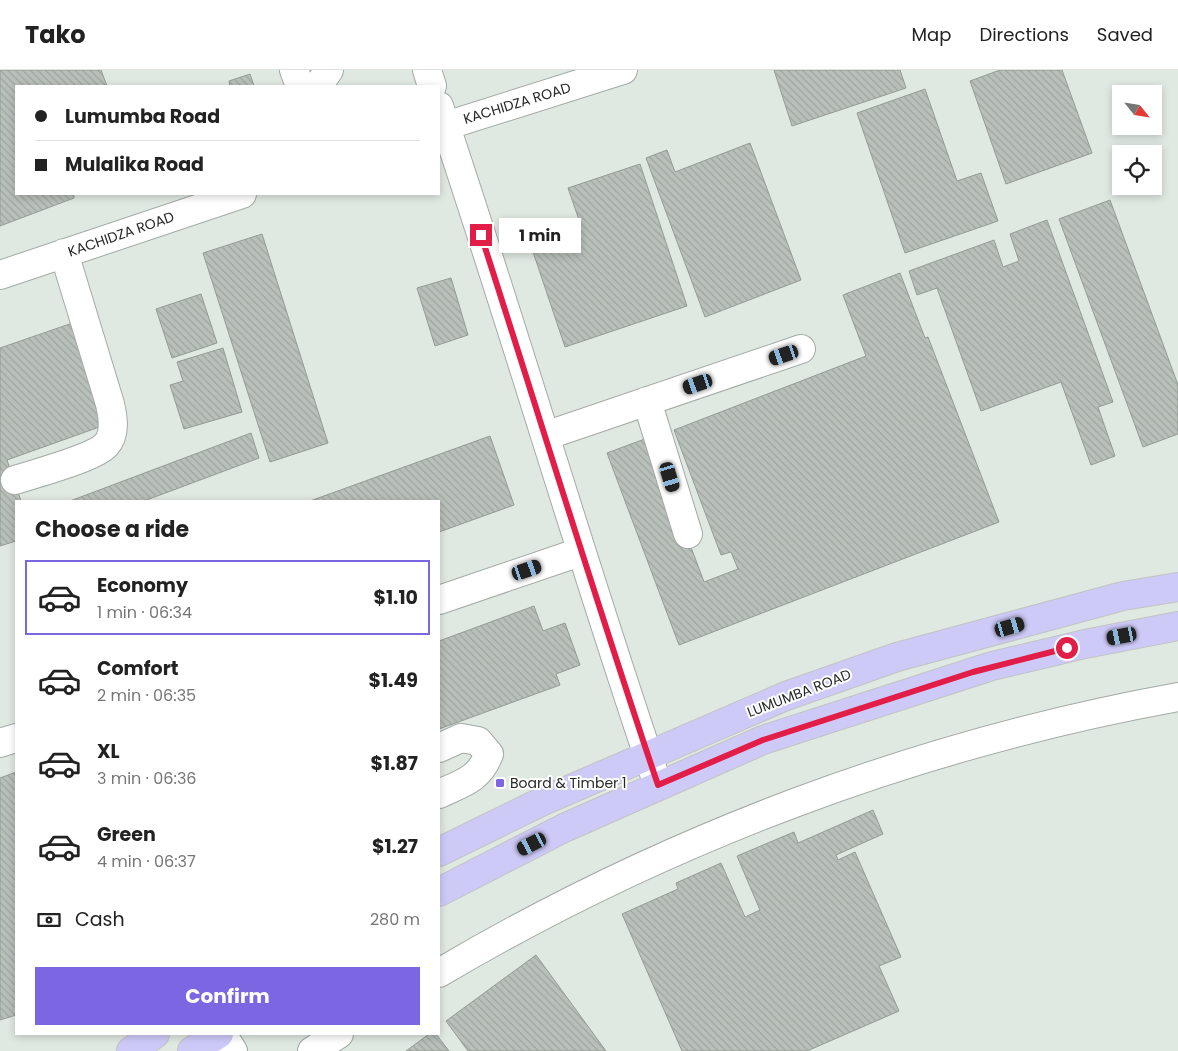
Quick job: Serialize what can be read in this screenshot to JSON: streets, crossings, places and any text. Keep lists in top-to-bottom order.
{
  "streets": {
    "main road": ["LUMUMBA ROAD"],
    "street": ["KACHIDZA ROAD"]
  },
  "places": {
    "transit": ["Board & Timber 1"]
  },
  "north": "bottom right",
  "page": {
    "header": "Tako",
    "nav": ["Map", "Directions", "Saved"],
    "banner": ["Lumumba Road", "Mulalika Road"],
    "bubble": "1 min",
    "heading": "Choose a ride",
    "list": [
      {
        "name": "Economy",
        "note": "1 min · 06:34",
        "value": "$1.10"
      },
      {
        "name": "Comfort",
        "note": "2 min · 06:35",
        "value": "$1.49"
      },
      {
        "name": "XL",
        "note": "3 min · 06:36",
        "value": "$1.87"
      },
      {
        "name": "Green",
        "note": "4 min · 06:37",
        "value": "$1.27"
      }
    ],
    "pay": ["Cash", "280 m"],
    "buttons": "Confirm"
  }
}
